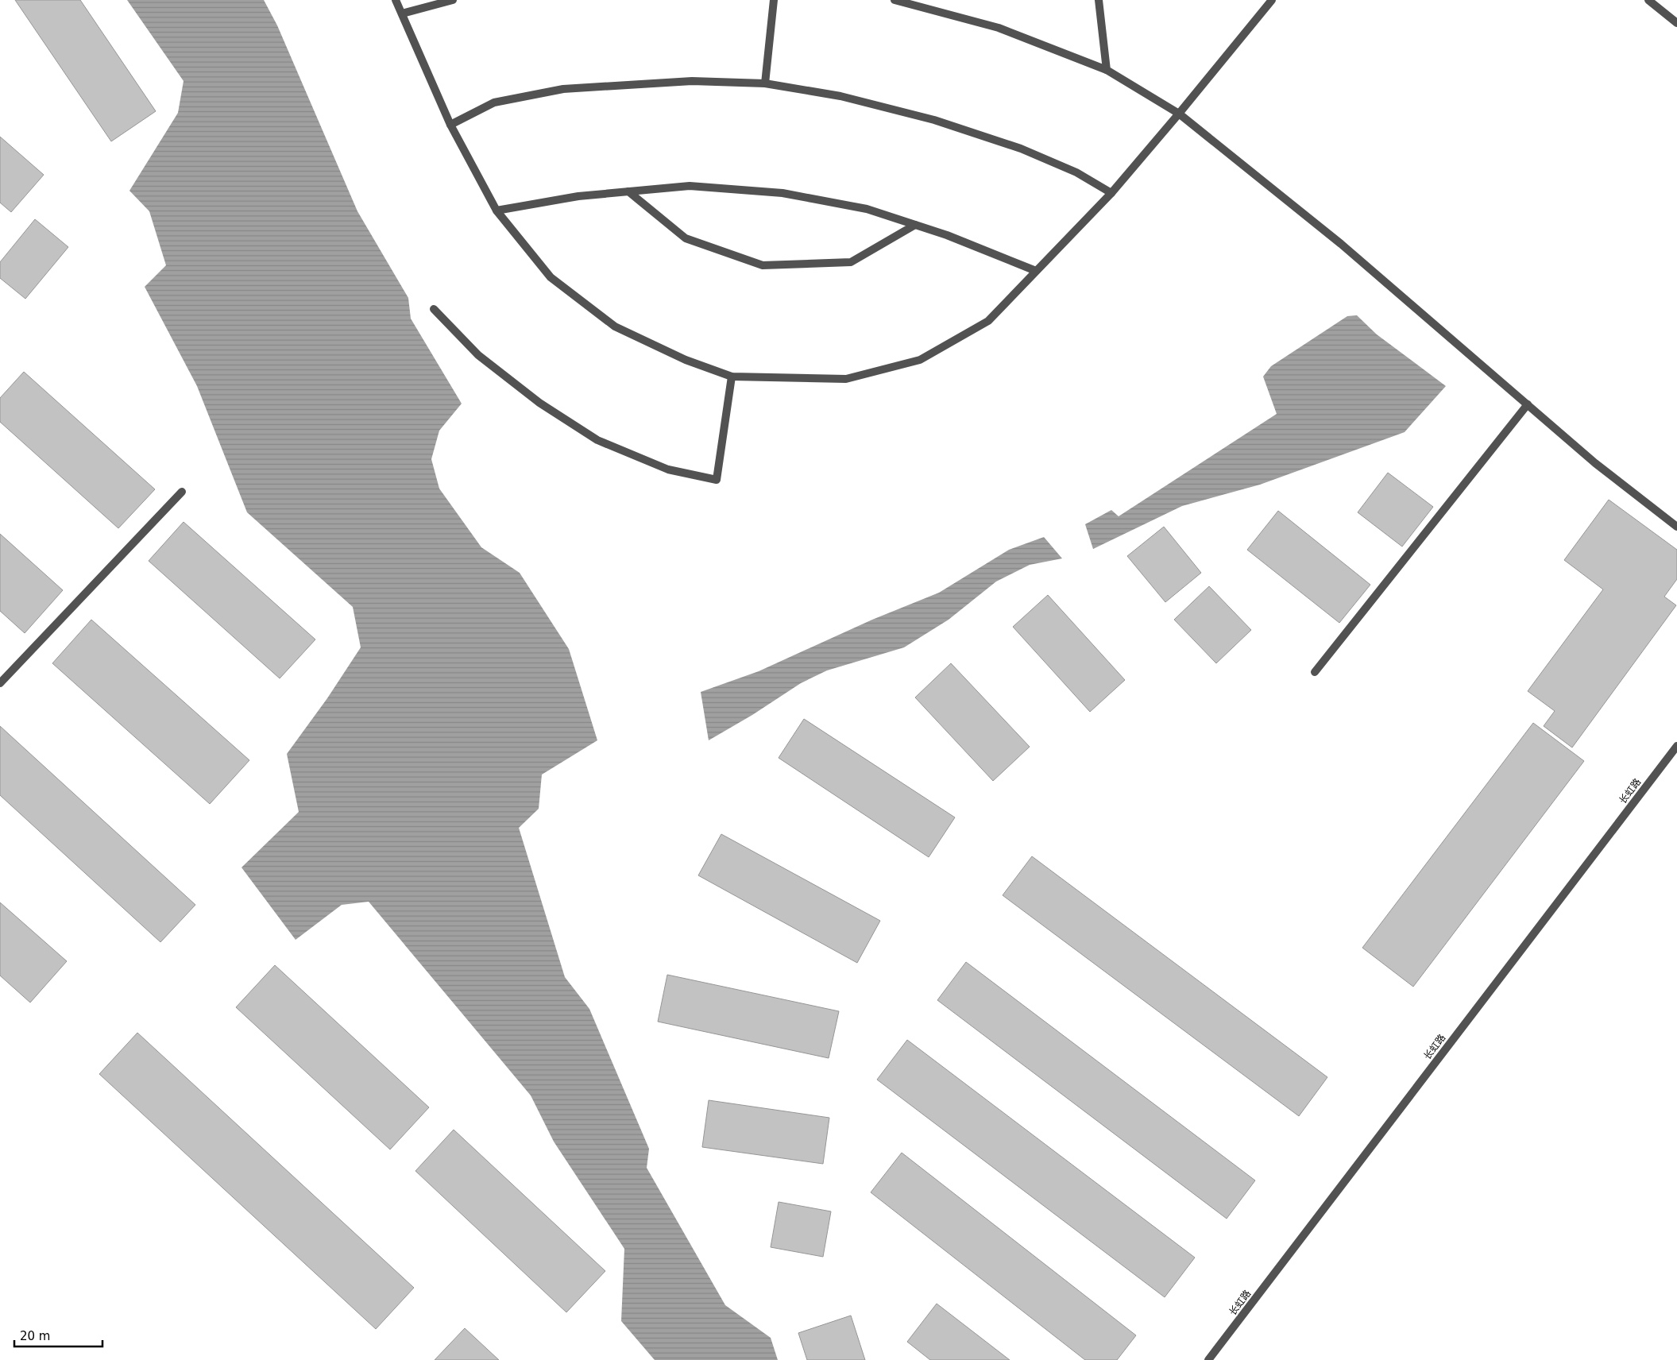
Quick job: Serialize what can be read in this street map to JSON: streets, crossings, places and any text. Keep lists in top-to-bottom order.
{
  "streets": {
    "street": ["长虹路"]
  },
  "scale_bar": "20 m"
}
